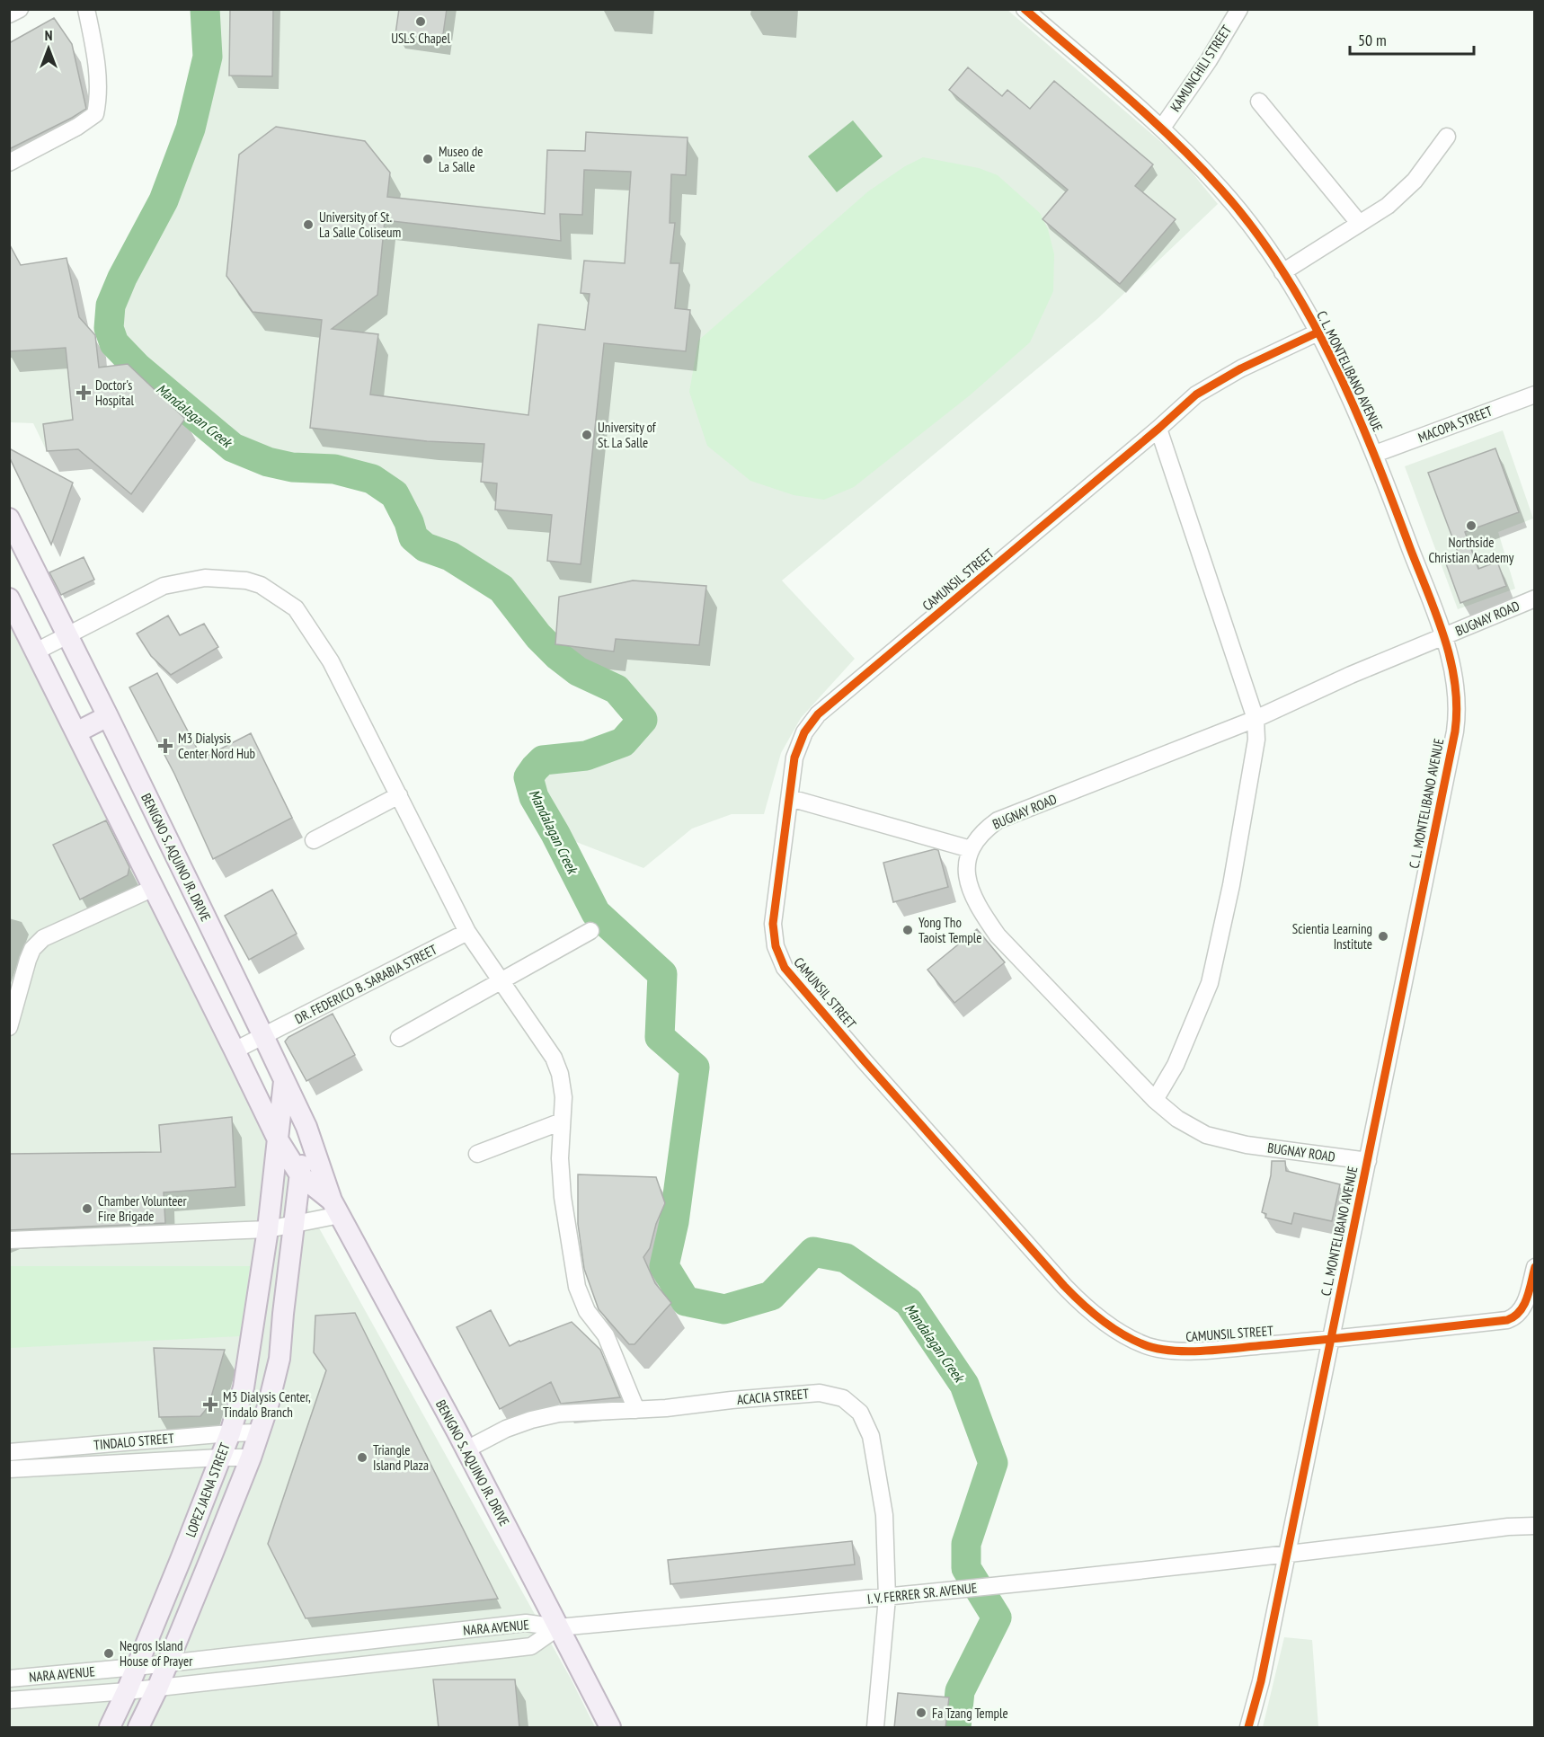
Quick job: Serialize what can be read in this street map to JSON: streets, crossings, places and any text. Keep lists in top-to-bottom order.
{
  "streets": {
    "main road": ["BENIGNO S. AQUINO JR. DRIVE", "LOPEZ JAENA STREET"],
    "street": [
      "KAMUNCHILI STREET",
      "C. L. MONTELIBANO AVENUE",
      "MACOPA STREET",
      "CAMUNSIL STREET",
      "BUGNAY ROAD",
      "DR. FEDERICO B. SARABIA STREET",
      "ACACIA STREET",
      "TINDALO STREET",
      "I. V. FERRER SR. AVENUE",
      "NARA AVENUE"
    ]
  },
  "crossings": [
    ["KAMUNCHILI STREET", "C. L. MONTELIBANO AVENUE"],
    ["C. L. MONTELIBANO AVENUE", "MACOPA STREET"],
    ["C. L. MONTELIBANO AVENUE", "CAMUNSIL STREET"],
    ["C. L. MONTELIBANO AVENUE", "BUGNAY ROAD"],
    ["C. L. MONTELIBANO AVENUE", "I. V. FERRER SR. AVENUE"],
    ["BENIGNO S. AQUINO JR. DRIVE", "DR. FEDERICO B. SARABIA STREET"],
    ["BENIGNO S. AQUINO JR. DRIVE", "ACACIA STREET"],
    ["BENIGNO S. AQUINO JR. DRIVE", "LOPEZ JAENA STREET"],
    ["BENIGNO S. AQUINO JR. DRIVE", "I. V. FERRER SR. AVENUE"],
    ["BENIGNO S. AQUINO JR. DRIVE", "NARA AVENUE"],
    ["ACACIA STREET", "I. V. FERRER SR. AVENUE"],
    ["TINDALO STREET", "LOPEZ JAENA STREET"],
    ["LOPEZ JAENA STREET", "NARA AVENUE"],
    ["I. V. FERRER SR. AVENUE", "NARA AVENUE"]
  ],
  "water": ["Mandalagan Creek"],
  "places": {
    "other": [
      "USLS Chapel",
      "Museo de La Salle",
      "University of St. La Salle Coliseum",
      "University of St. La Salle",
      "Northside Christian Academy",
      "Yong Tho Taoist Temple",
      "Scientia Learning Institute",
      "Chamber Volunteer Fire Brigade",
      "Triangle Island Plaza",
      "Negros Island House of Prayer",
      "Fa Tzang Temple"
    ],
    "health": ["Doctor's Hospital", "M3 Dialysis Center Nord Hub", "M3 Dialysis Center, Tindalo Branch"]
  },
  "scale_bar": "50 m",
  "north": "top"
}
